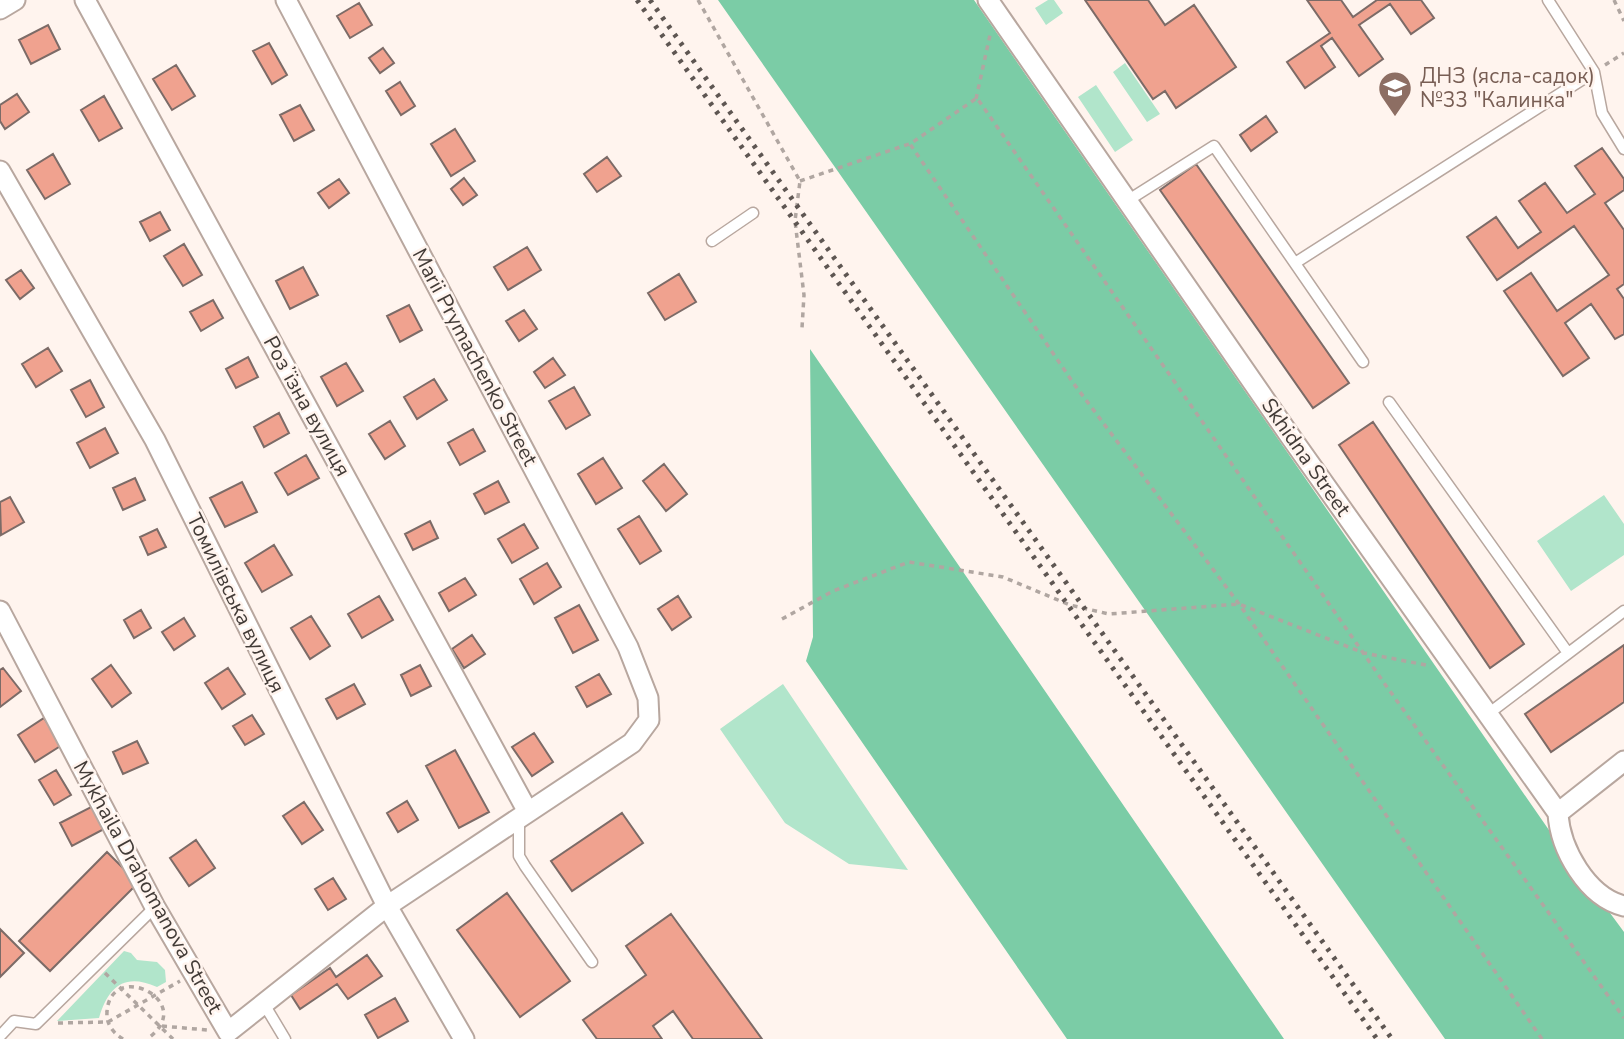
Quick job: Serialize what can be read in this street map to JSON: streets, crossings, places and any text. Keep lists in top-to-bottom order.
{
  "streets": {
    "street": [
      "Marii Prymachenko Street",
      "Розʼїзна вулиця",
      "Skhidna Street",
      "Томилівська вулиця",
      "Mykhaila Drahomanova Street"
    ]
  },
  "crossings": [
    ["Marii Prymachenko Street", "Mykhaila Drahomanova Street"],
    ["Розʼїзна вулиця", "Mykhaila Drahomanova Street"],
    ["Томилівська вулиця", "Mykhaila Drahomanova Street"]
  ],
  "places": {
    "school or university": ["ДНЗ (ясла-садок) №33 \"Калинка\""]
  }
}
